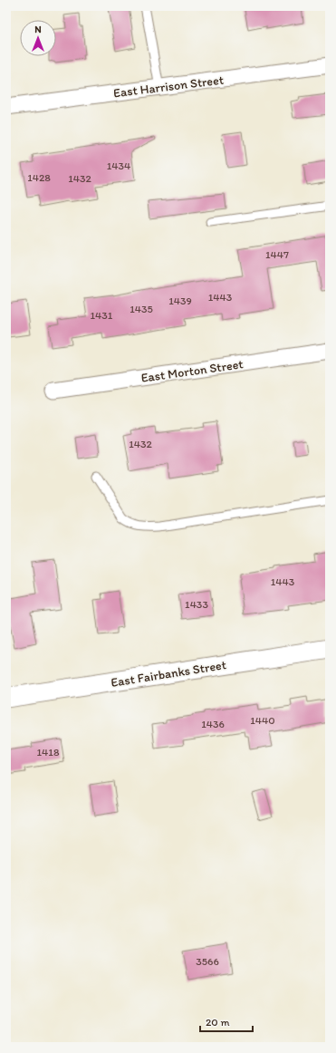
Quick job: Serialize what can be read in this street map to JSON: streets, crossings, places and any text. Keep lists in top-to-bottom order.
{
  "streets": {
    "street": ["East Harrison Street", "East Morton Street", "East Fairbanks Street"]
  },
  "house_numbers": [
    "1434",
    "1428",
    "1432",
    "1447",
    "1443",
    "1439",
    "1435",
    "1431",
    "1432",
    "1443",
    "1433",
    "1440",
    "1436",
    "1418",
    "3566"
  ],
  "scale_bar": "20 m",
  "north": "top"
}
